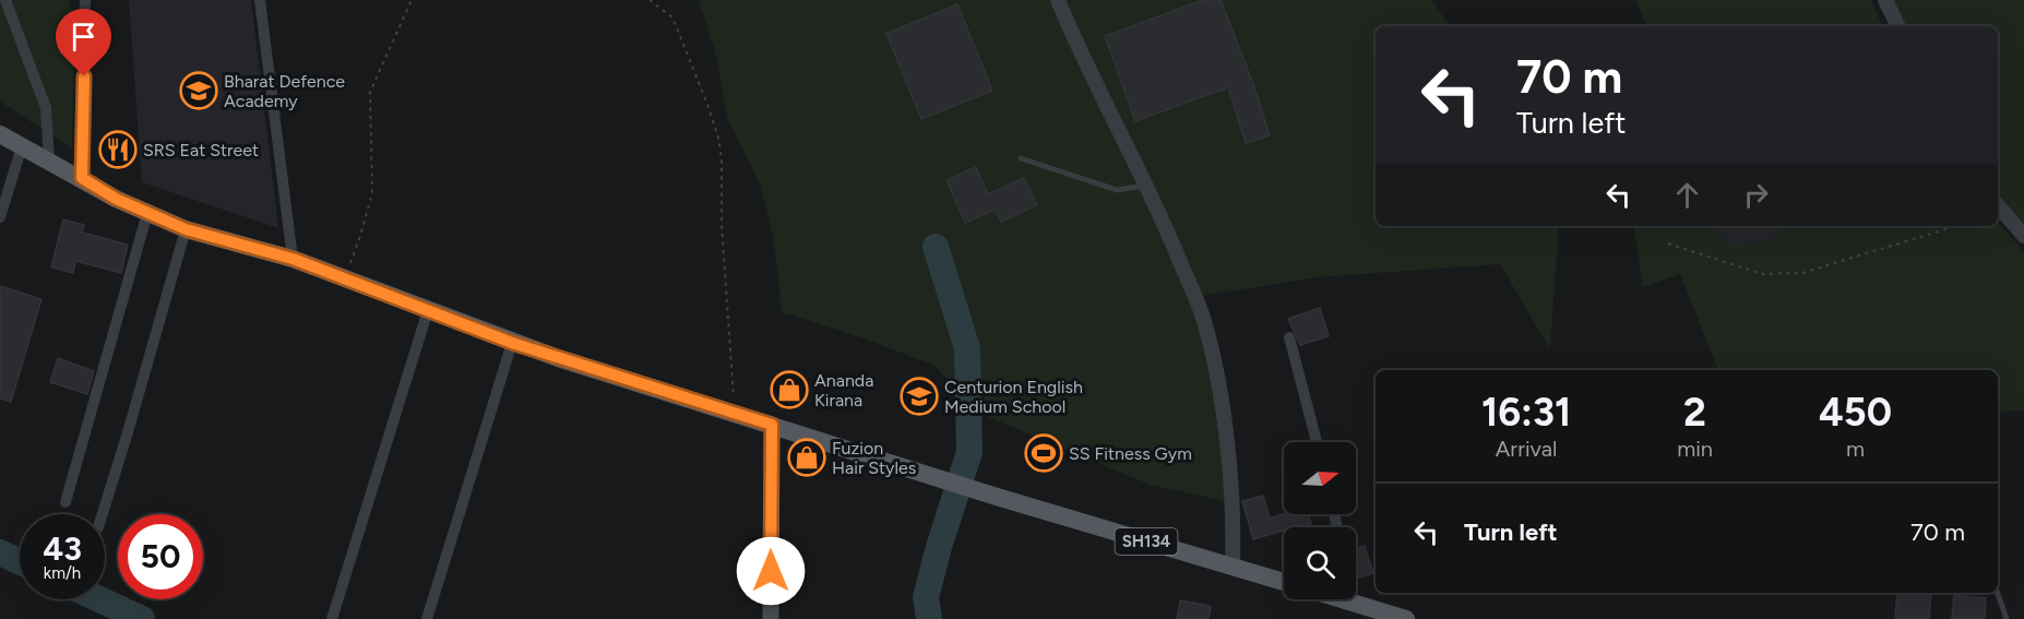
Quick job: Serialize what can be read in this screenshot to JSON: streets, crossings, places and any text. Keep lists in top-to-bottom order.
{
  "streets": {
    "main road": ["SH134"]
  },
  "places": {
    "school or university": ["Bharat Defence Academy", "Centurion English Medium School"],
    "restaurant": ["SRS Eat Street"],
    "shop": ["Ananda Kirana", "Fuzion Hair Styles"],
    "sports": ["SS Fitness Gym"]
  },
  "north": "right",
  "page": {
    "turn": ["70 m", "Turn left"],
    "eta": [
      "16:31",
      "Arrival",
      "2",
      "min",
      "450",
      "m"
    ],
    "list": [
      {
        "name": "Turn left",
        "value": "70 m"
      }
    ],
    "speed": "43 km/h",
    "limit": "50"
  }
}
